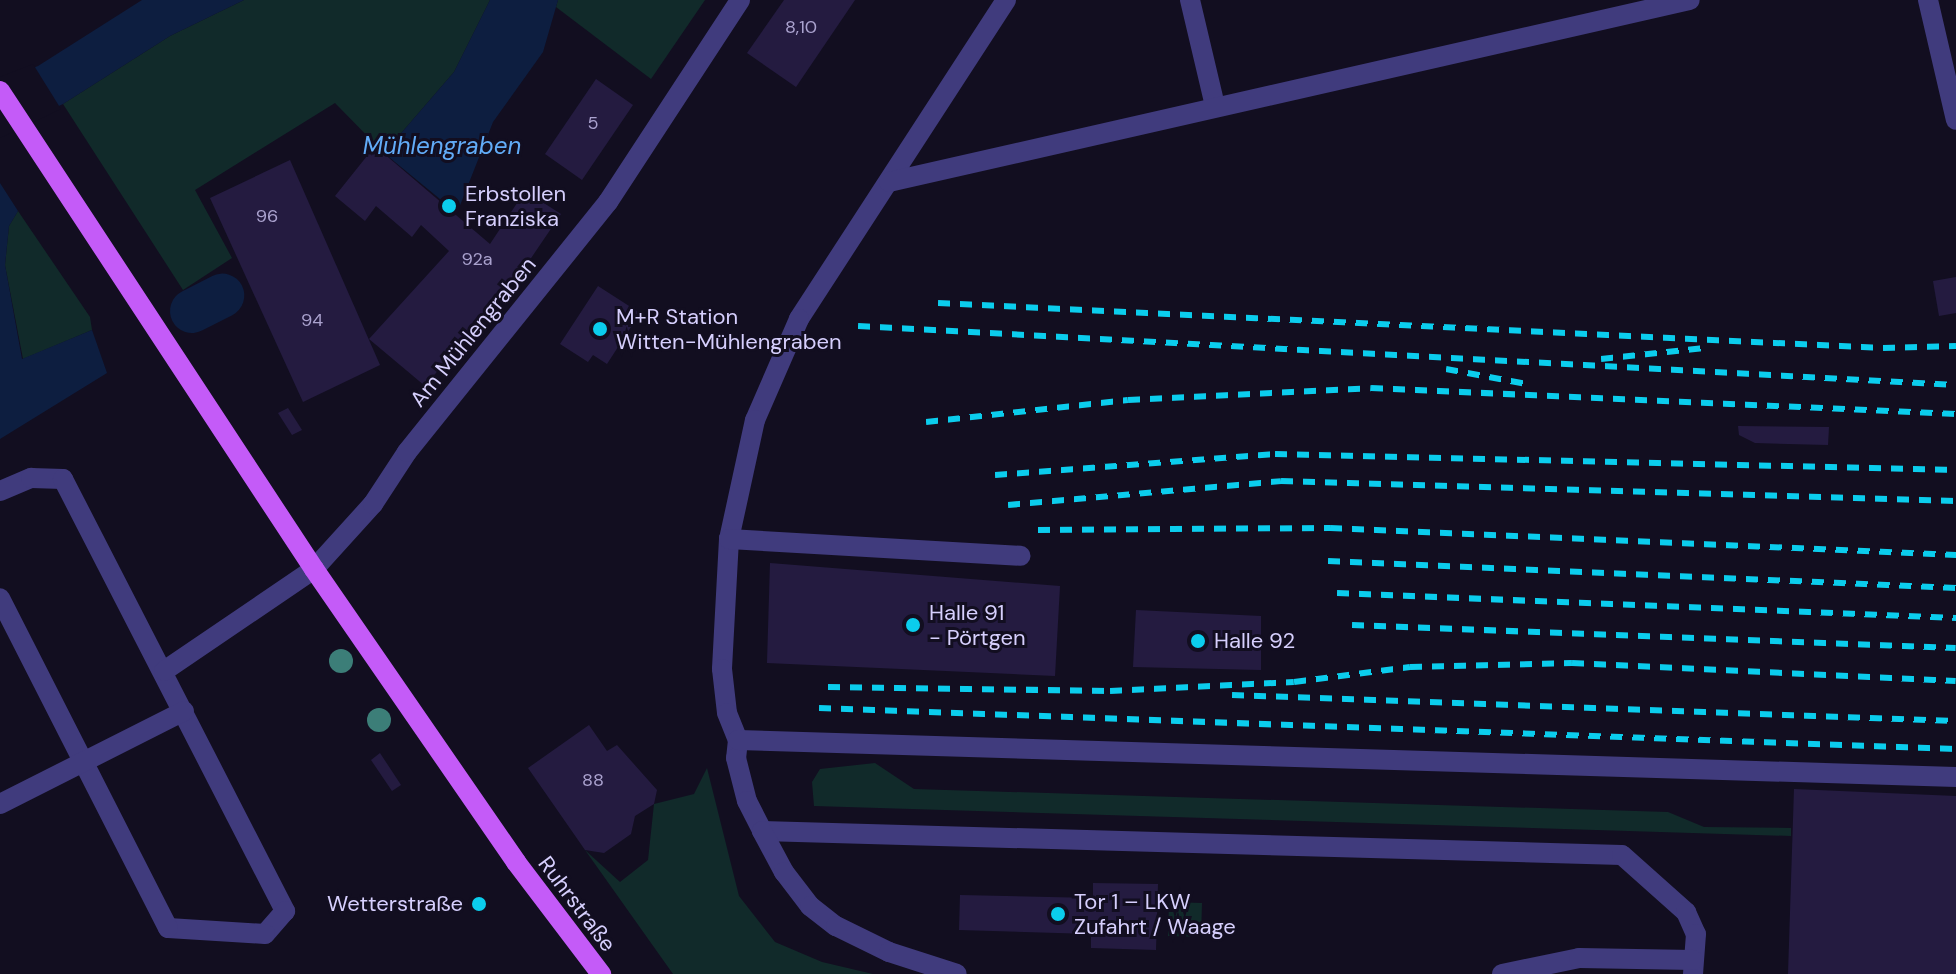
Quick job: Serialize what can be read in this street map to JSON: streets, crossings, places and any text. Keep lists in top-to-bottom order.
{
  "streets": {
    "main road": ["Ruhrstraße"],
    "street": ["Am Mühlengraben"]
  },
  "crossings": [
    ["Am Mühlengraben", "Ruhrstraße"]
  ],
  "water": ["Mühlengraben"],
  "places": [
    "Erbstollen Franziska",
    "M+R Station Witten-Mühlengraben",
    "Halle 91 - Pörtgen",
    "Halle 92",
    "Wetterstraße",
    "Tor 1 – LKW Zufahrt / Waage"
  ],
  "house_numbers": [
    "8,10",
    "5",
    "96",
    "92a",
    "94",
    "88"
  ]
}
